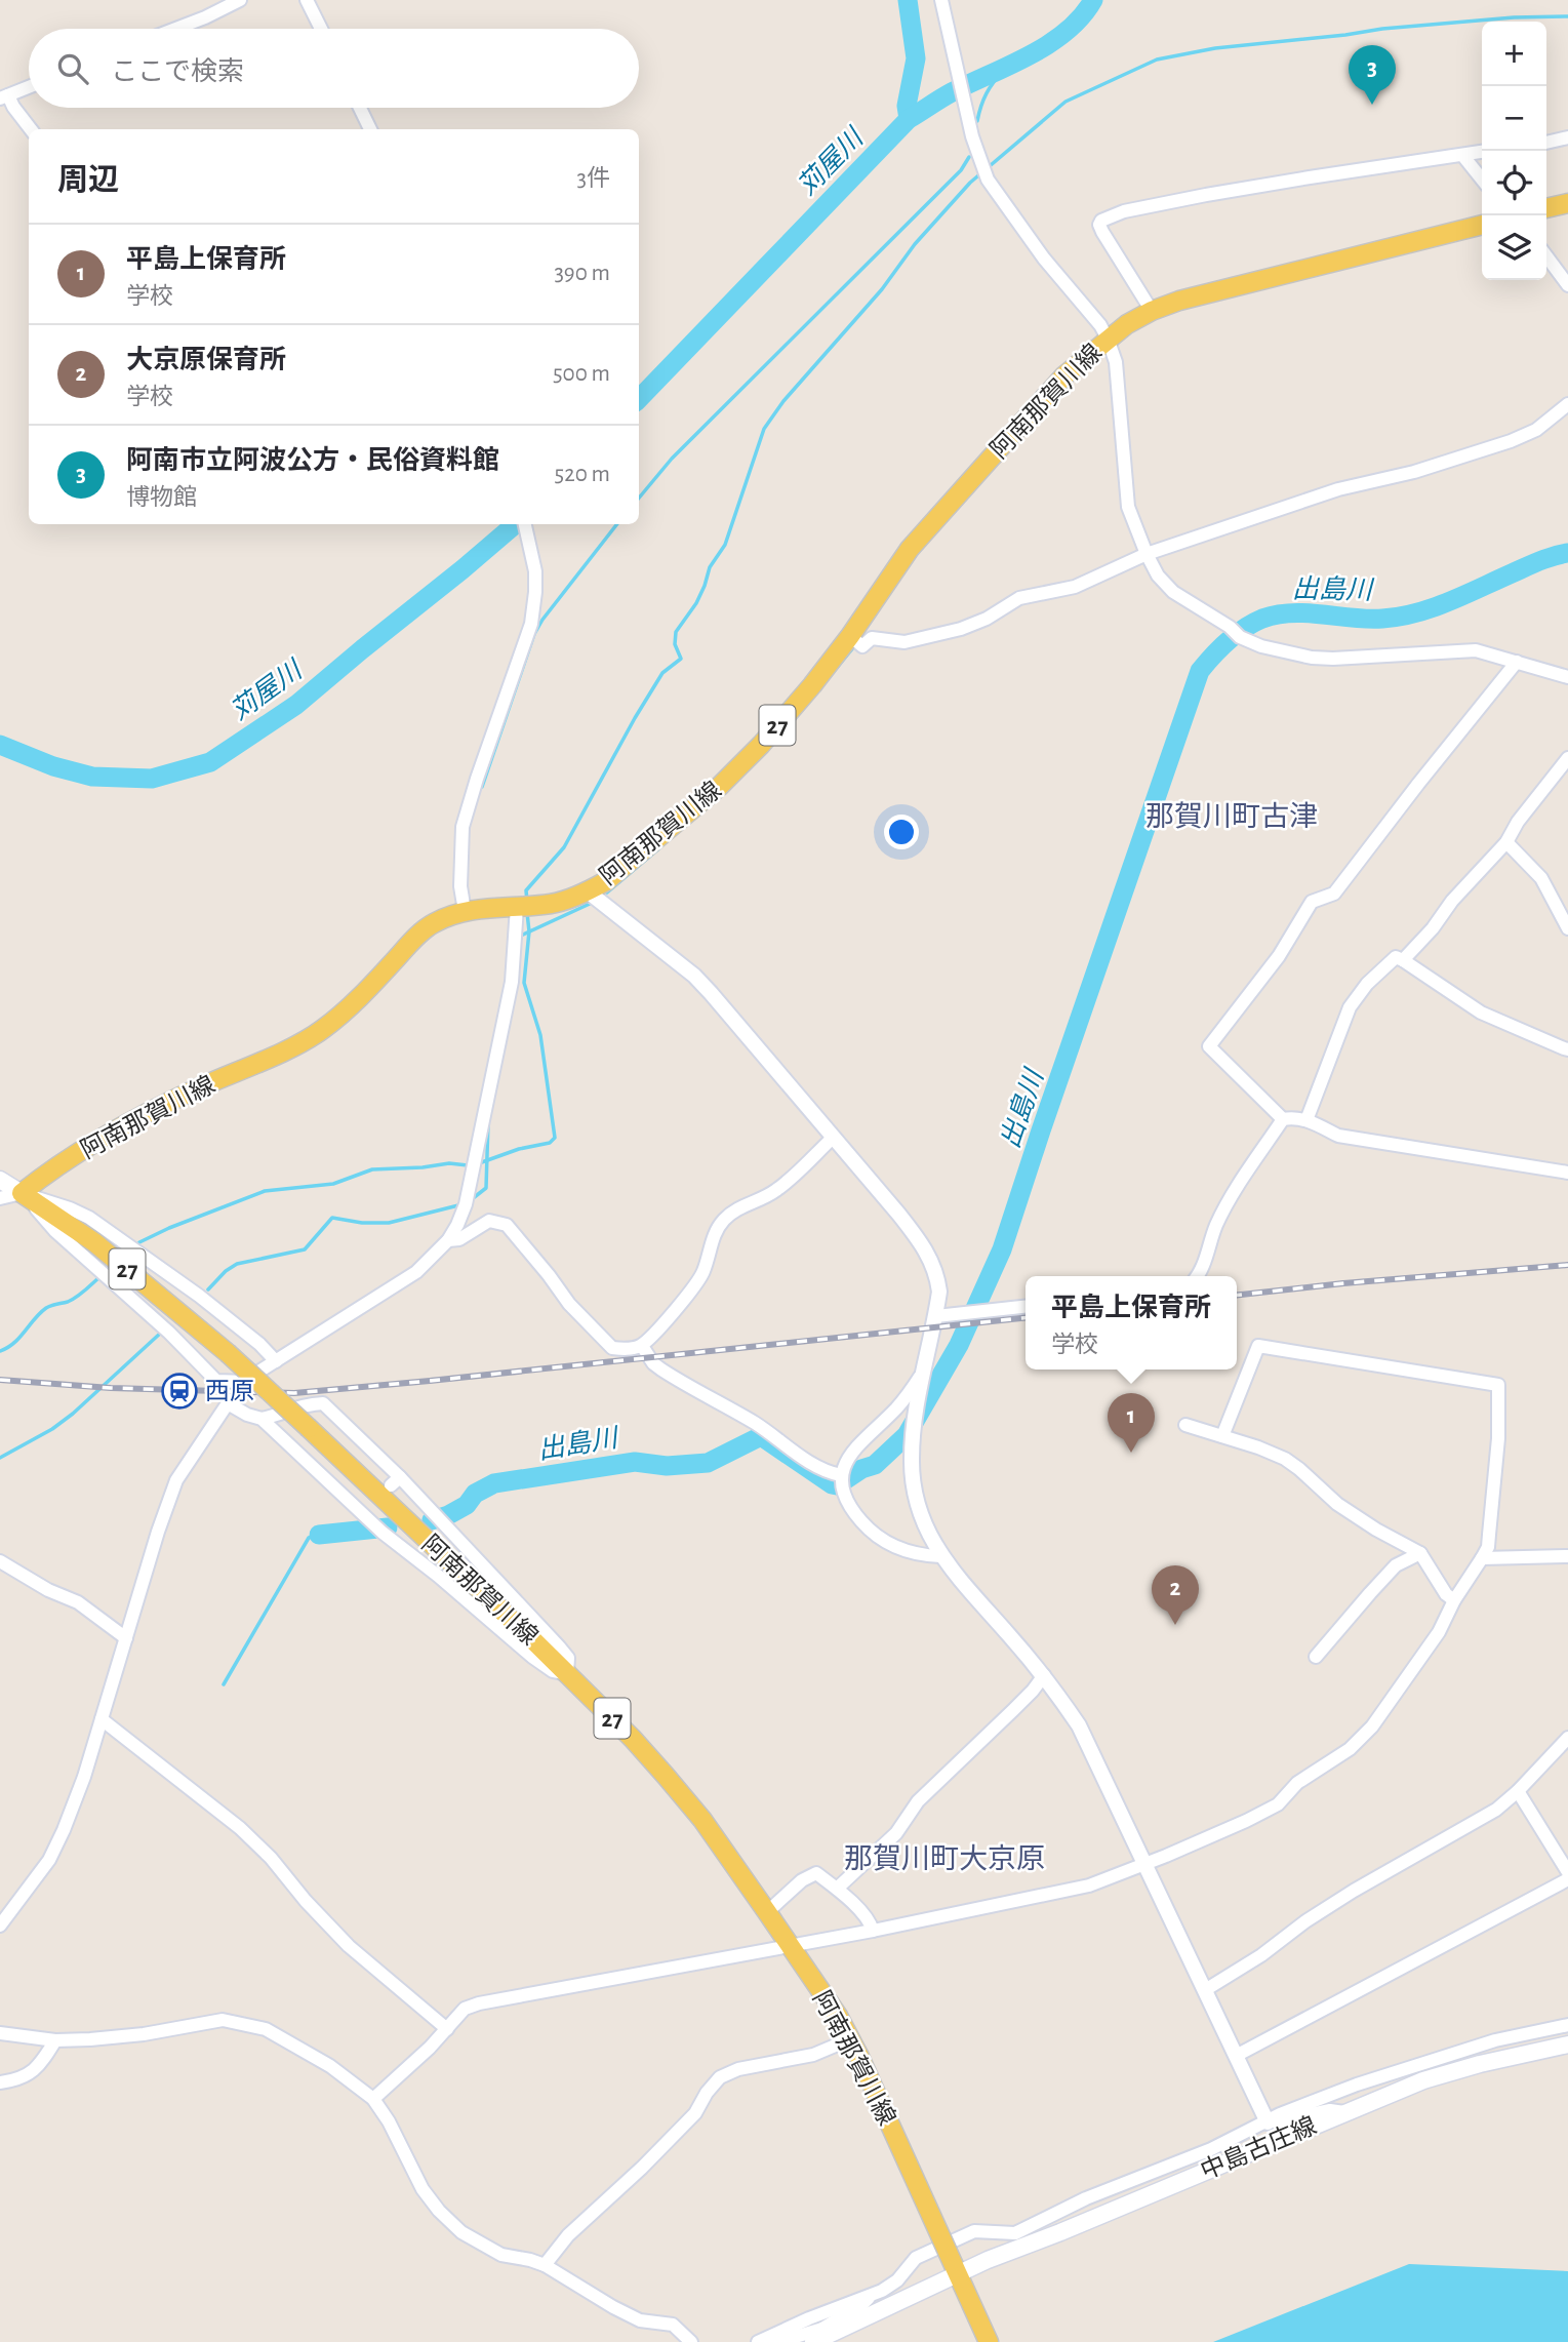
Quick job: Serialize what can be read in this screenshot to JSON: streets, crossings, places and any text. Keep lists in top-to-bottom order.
{
  "streets": {
    "main road": ["阿南那賀川線", "27", "中島古庄線"]
  },
  "crossings": [
    ["阿南那賀川線", "中島古庄線"]
  ],
  "districts": ["那賀川町古津", "那賀川町大京原"],
  "water": ["苅屋川", "出島川"],
  "places": {
    "station": ["西原"]
  },
  "page": {
    "map_buttons": ["+", "−"],
    "search": "ここで検索",
    "pins": ["3", "1", "2"],
    "heading": ["周辺", "3件"],
    "list": [
      {
        "mark": "1",
        "name": "平島上保育所",
        "note": "学校",
        "value": "390 m"
      },
      {
        "mark": "2",
        "name": "大京原保育所",
        "note": "学校",
        "value": "500 m"
      },
      {
        "mark": "3",
        "name": "阿南市立阿波公方・民俗資料館",
        "note": "博物館",
        "value": "520 m"
      }
    ],
    "popup": ["平島上保育所", "学校"]
  }
}
